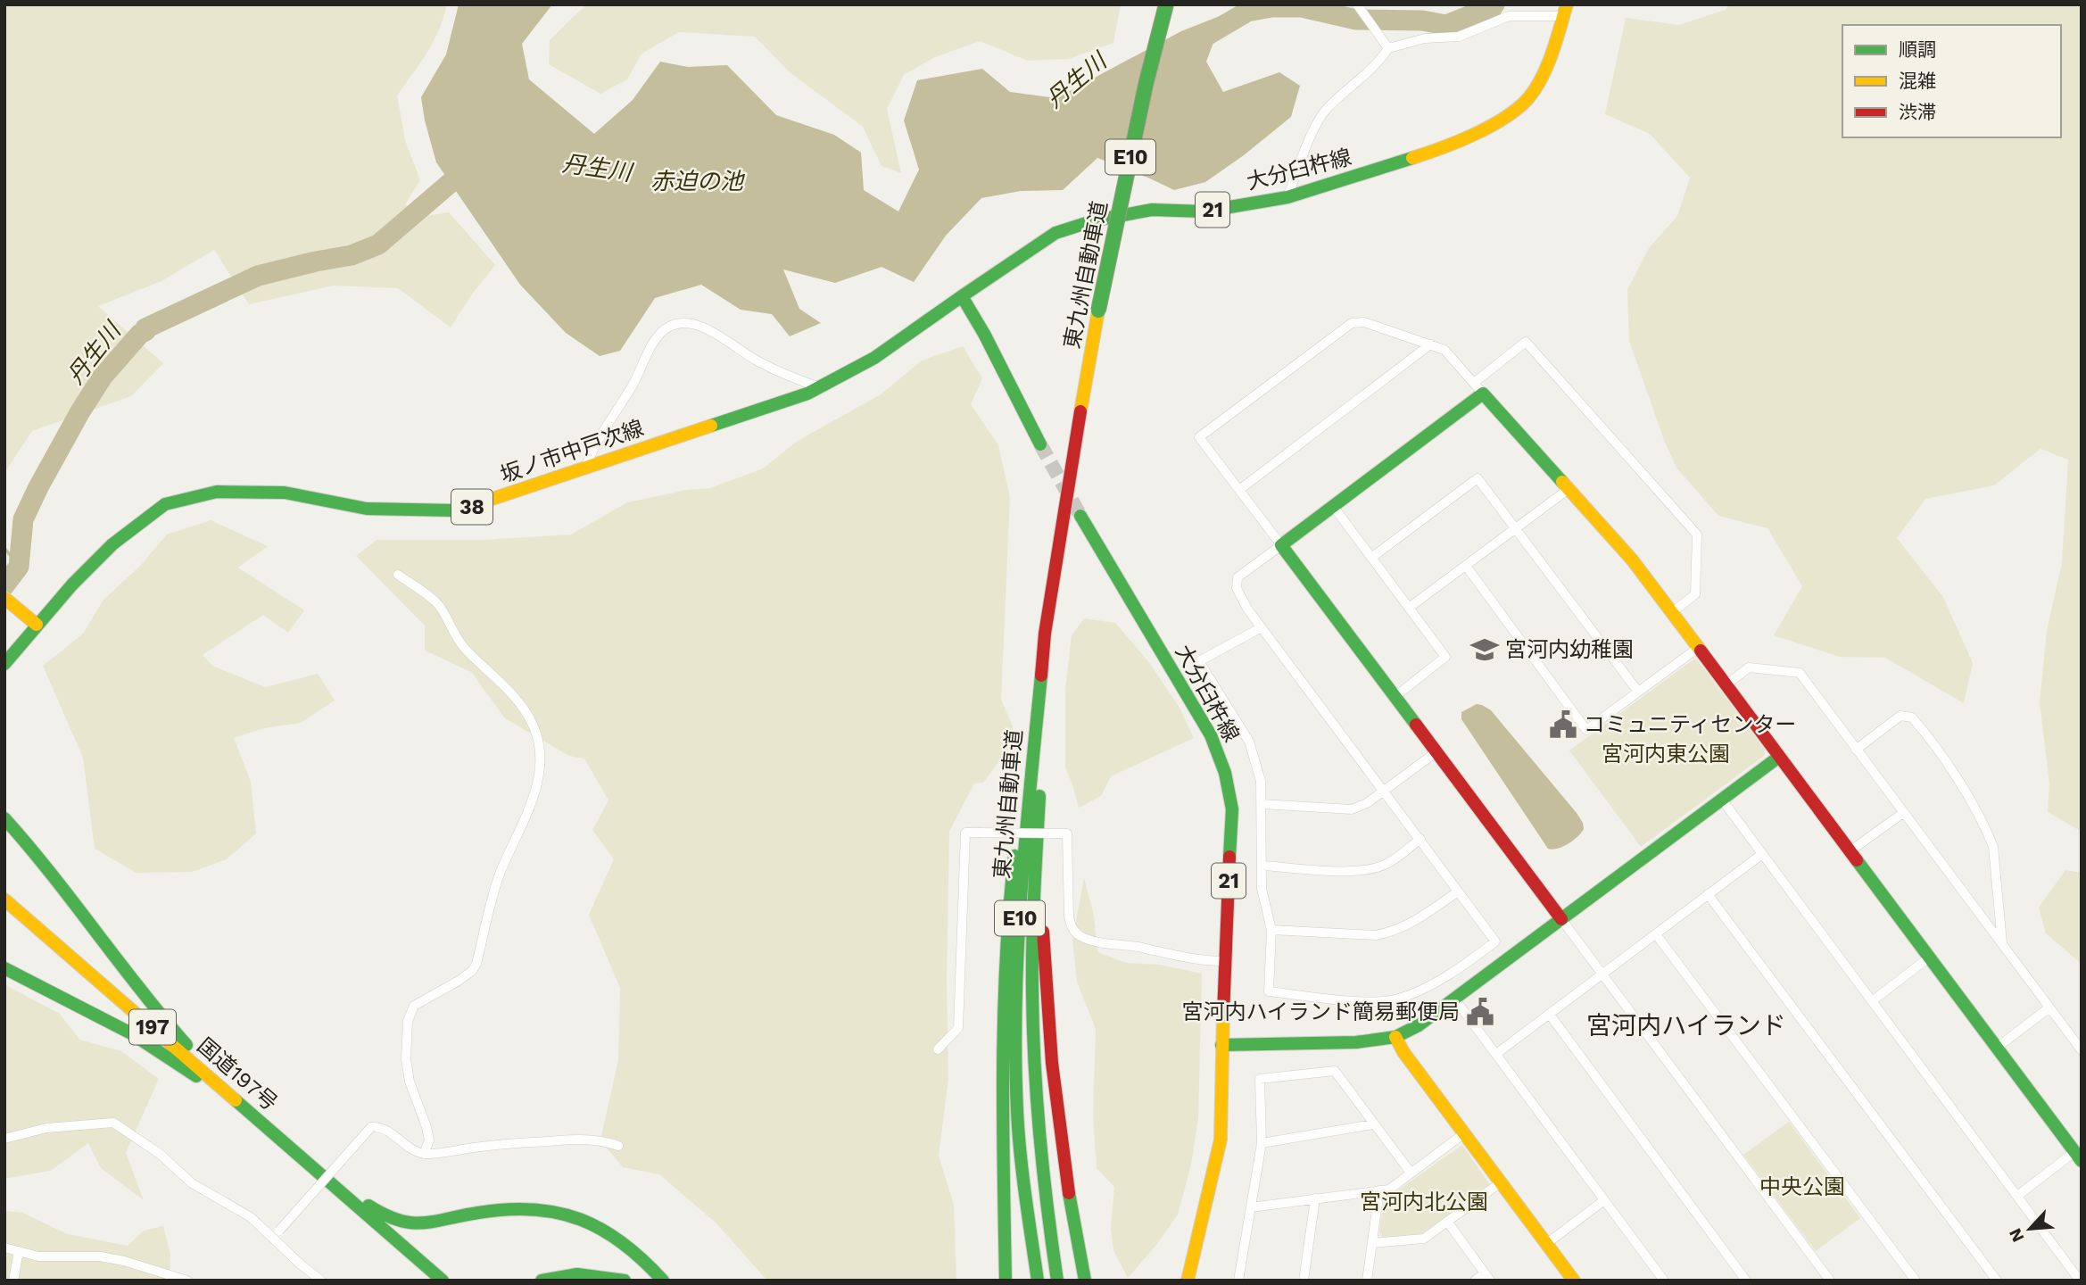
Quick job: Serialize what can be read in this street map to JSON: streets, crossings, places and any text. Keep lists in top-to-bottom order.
{
  "streets": {
    "main road": [
      "E10",
      "大分臼杵線",
      "21",
      "東九州自動車道",
      "坂ノ市中戸次線",
      "38",
      "197",
      "国道197号"
    ]
  },
  "crossings": [
    ["大分臼杵線", "坂ノ市中戸次線"]
  ],
  "districts": ["宮河内ハイランド"],
  "water": ["丹生川", "赤迫の池"],
  "parks": ["宮河内東公園", "中央公園", "宮河内北公園"],
  "places": {
    "school or university": ["宮河内幼稚園"],
    "public building": ["コミュニティセンター", "宮河内ハイランド簡易郵便局"]
  },
  "legend": ["順調", "混雑", "渋滞"],
  "north": "bottom left"
}
